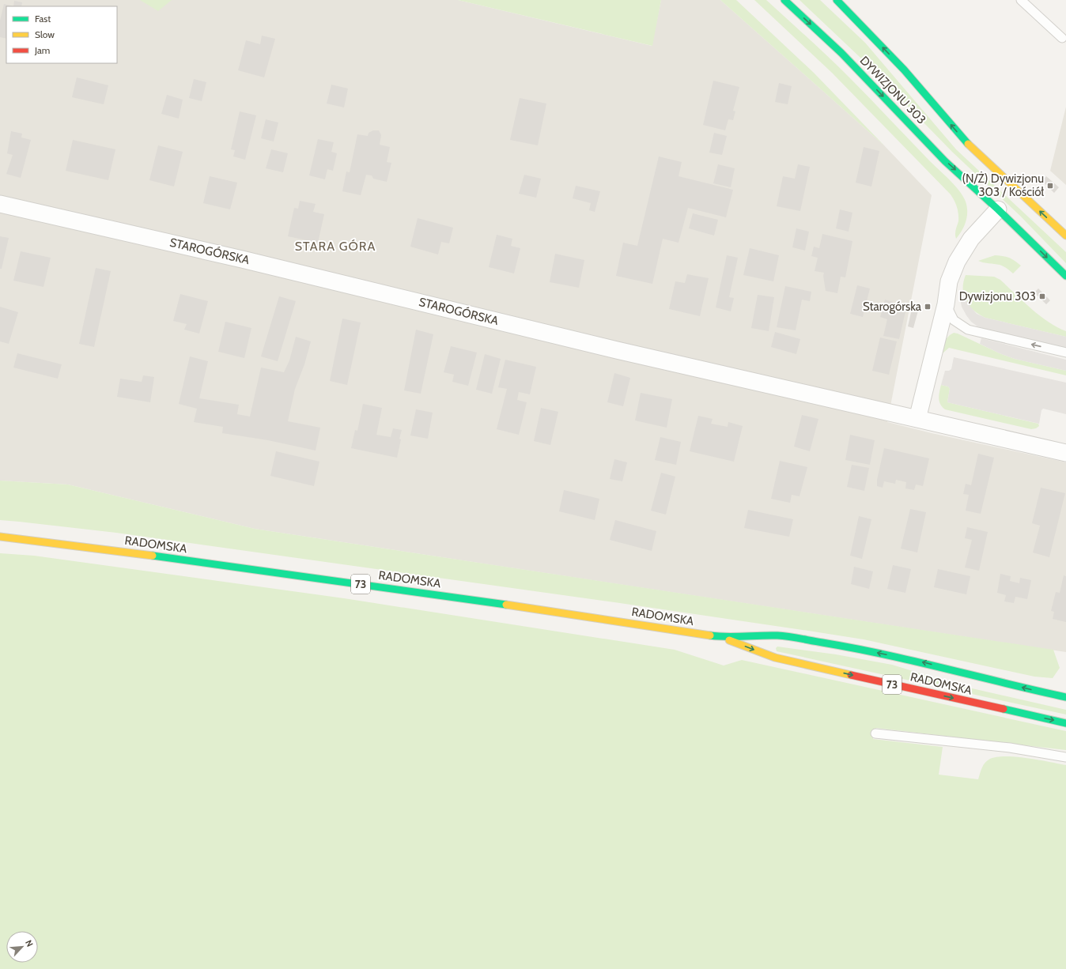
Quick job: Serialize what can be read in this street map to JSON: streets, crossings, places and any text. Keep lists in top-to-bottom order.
{
  "streets": {
    "main road": ["DYWIZJONU 303", "RADOMSKA", "73"],
    "street": ["STAROGÓRSKA"]
  },
  "districts": ["STARA GÓRA"],
  "places": {
    "transit": ["(N/Ż) Dywizjonu 303 / Kościół", "Dywizjonu 303", "Starogórska"]
  },
  "legend": ["Fast", "Slow", "Jam"],
  "north": "top right"
}
